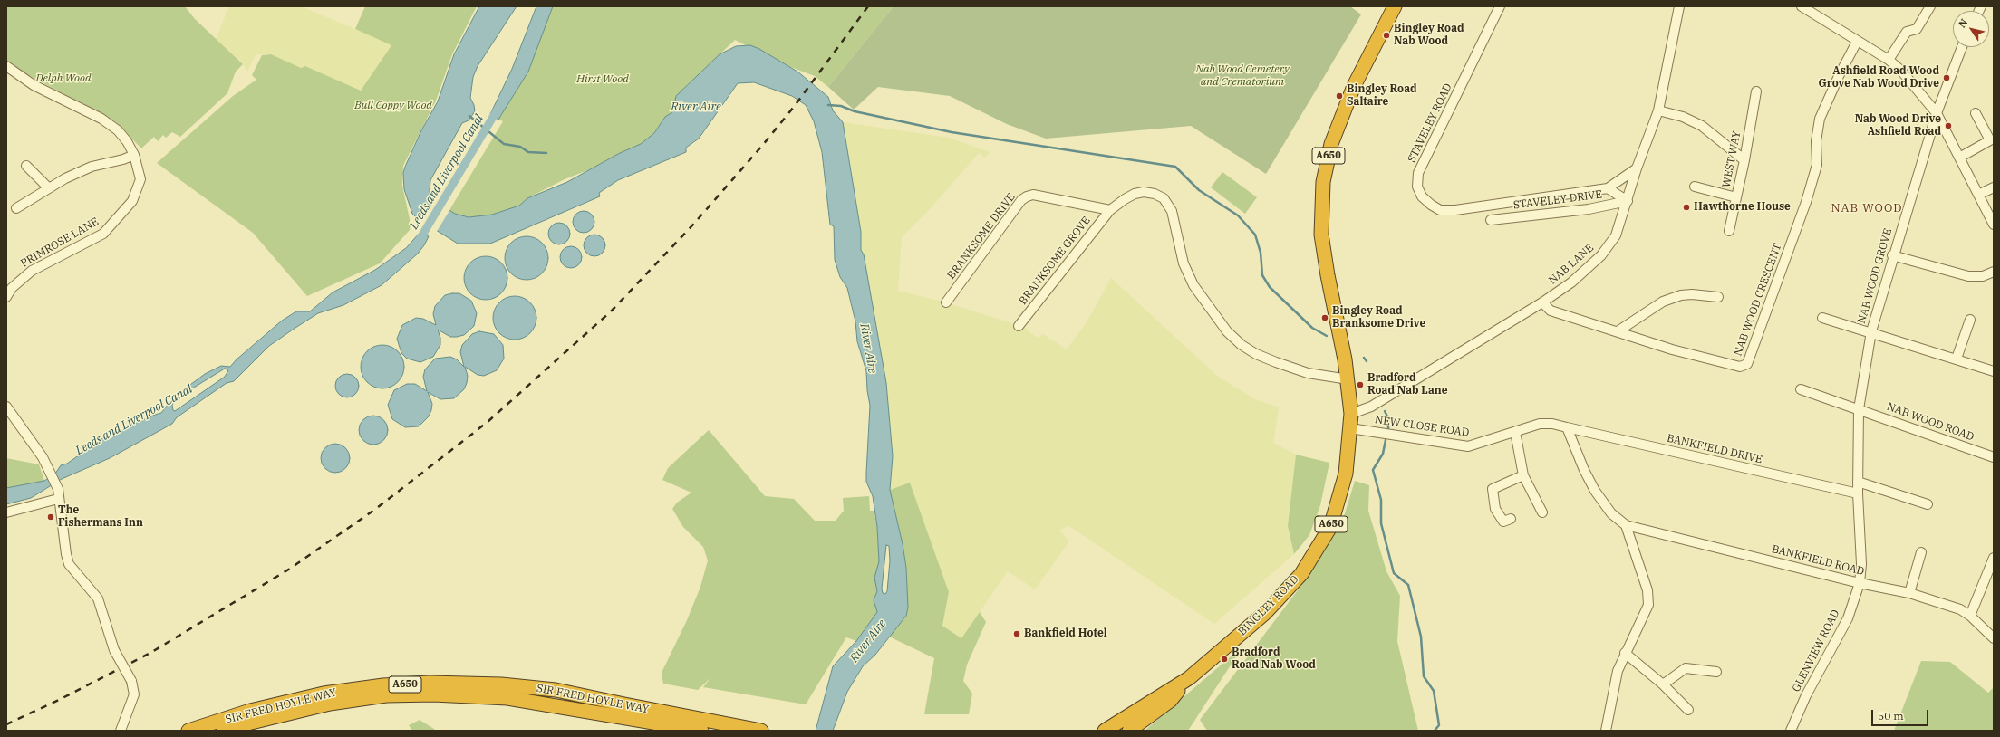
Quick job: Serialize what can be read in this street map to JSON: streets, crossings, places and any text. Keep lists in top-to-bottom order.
{
  "streets": {
    "highway": ["A650", "BINGLEY ROAD", "SIR FRED HOYLE WAY"],
    "street": [
      "STAVELEY ROAD",
      "WEST WAY",
      "STAVELEY DRIVE",
      "BRANKSOME DRIVE",
      "PRIMROSE LANE",
      "BRANKSOME GROVE",
      "NAB LANE",
      "NAB WOOD GROVE",
      "NAB WOOD CRESCENT",
      "NAB WOOD ROAD",
      "NEW CLOSE ROAD",
      "BANKFIELD DRIVE",
      "BANKFIELD ROAD",
      "GLENVIEW ROAD"
    ]
  },
  "crossings": [
    ["STAVELEY ROAD", "NAB LANE"],
    ["A650", "BINGLEY ROAD"],
    ["STAVELEY DRIVE", "NAB LANE"],
    ["BRANKSOME DRIVE", "BRANKSOME GROVE"],
    ["NAB LANE", "NAB WOOD CRESCENT"],
    ["NAB LANE", "BINGLEY ROAD"],
    ["NAB WOOD GROVE", "NAB WOOD ROAD"],
    ["NAB WOOD GROVE", "GLENVIEW ROAD"],
    ["NEW CLOSE ROAD", "BANKFIELD DRIVE"],
    ["NEW CLOSE ROAD", "BINGLEY ROAD"],
    ["BANKFIELD DRIVE", "GLENVIEW ROAD"],
    ["BANKFIELD ROAD", "GLENVIEW ROAD"]
  ],
  "districts": ["NAB WOOD"],
  "water": ["River Aire", "Leeds and Liverpool Canal"],
  "parks": [
    "Nab Wood Cemetery and Crematorium",
    "Delph Wood",
    "Hirst Wood",
    "Bull Coppy Wood"
  ],
  "places": [
    "Bingley Road Nab Wood",
    "Ashfield Road Wood Grove Nab Wood Drive",
    "Bingley Road Saltaire",
    "Nab Wood Drive Ashfield Road",
    "Hawthorne House",
    "Bingley Road Branksome Drive",
    "Bradford Road Nab Lane",
    "The Fishermans Inn",
    "Bankfield Hotel",
    "Bradford Road Nab Wood"
  ],
  "scale_bar": "50 m",
  "north": "top left"
}
